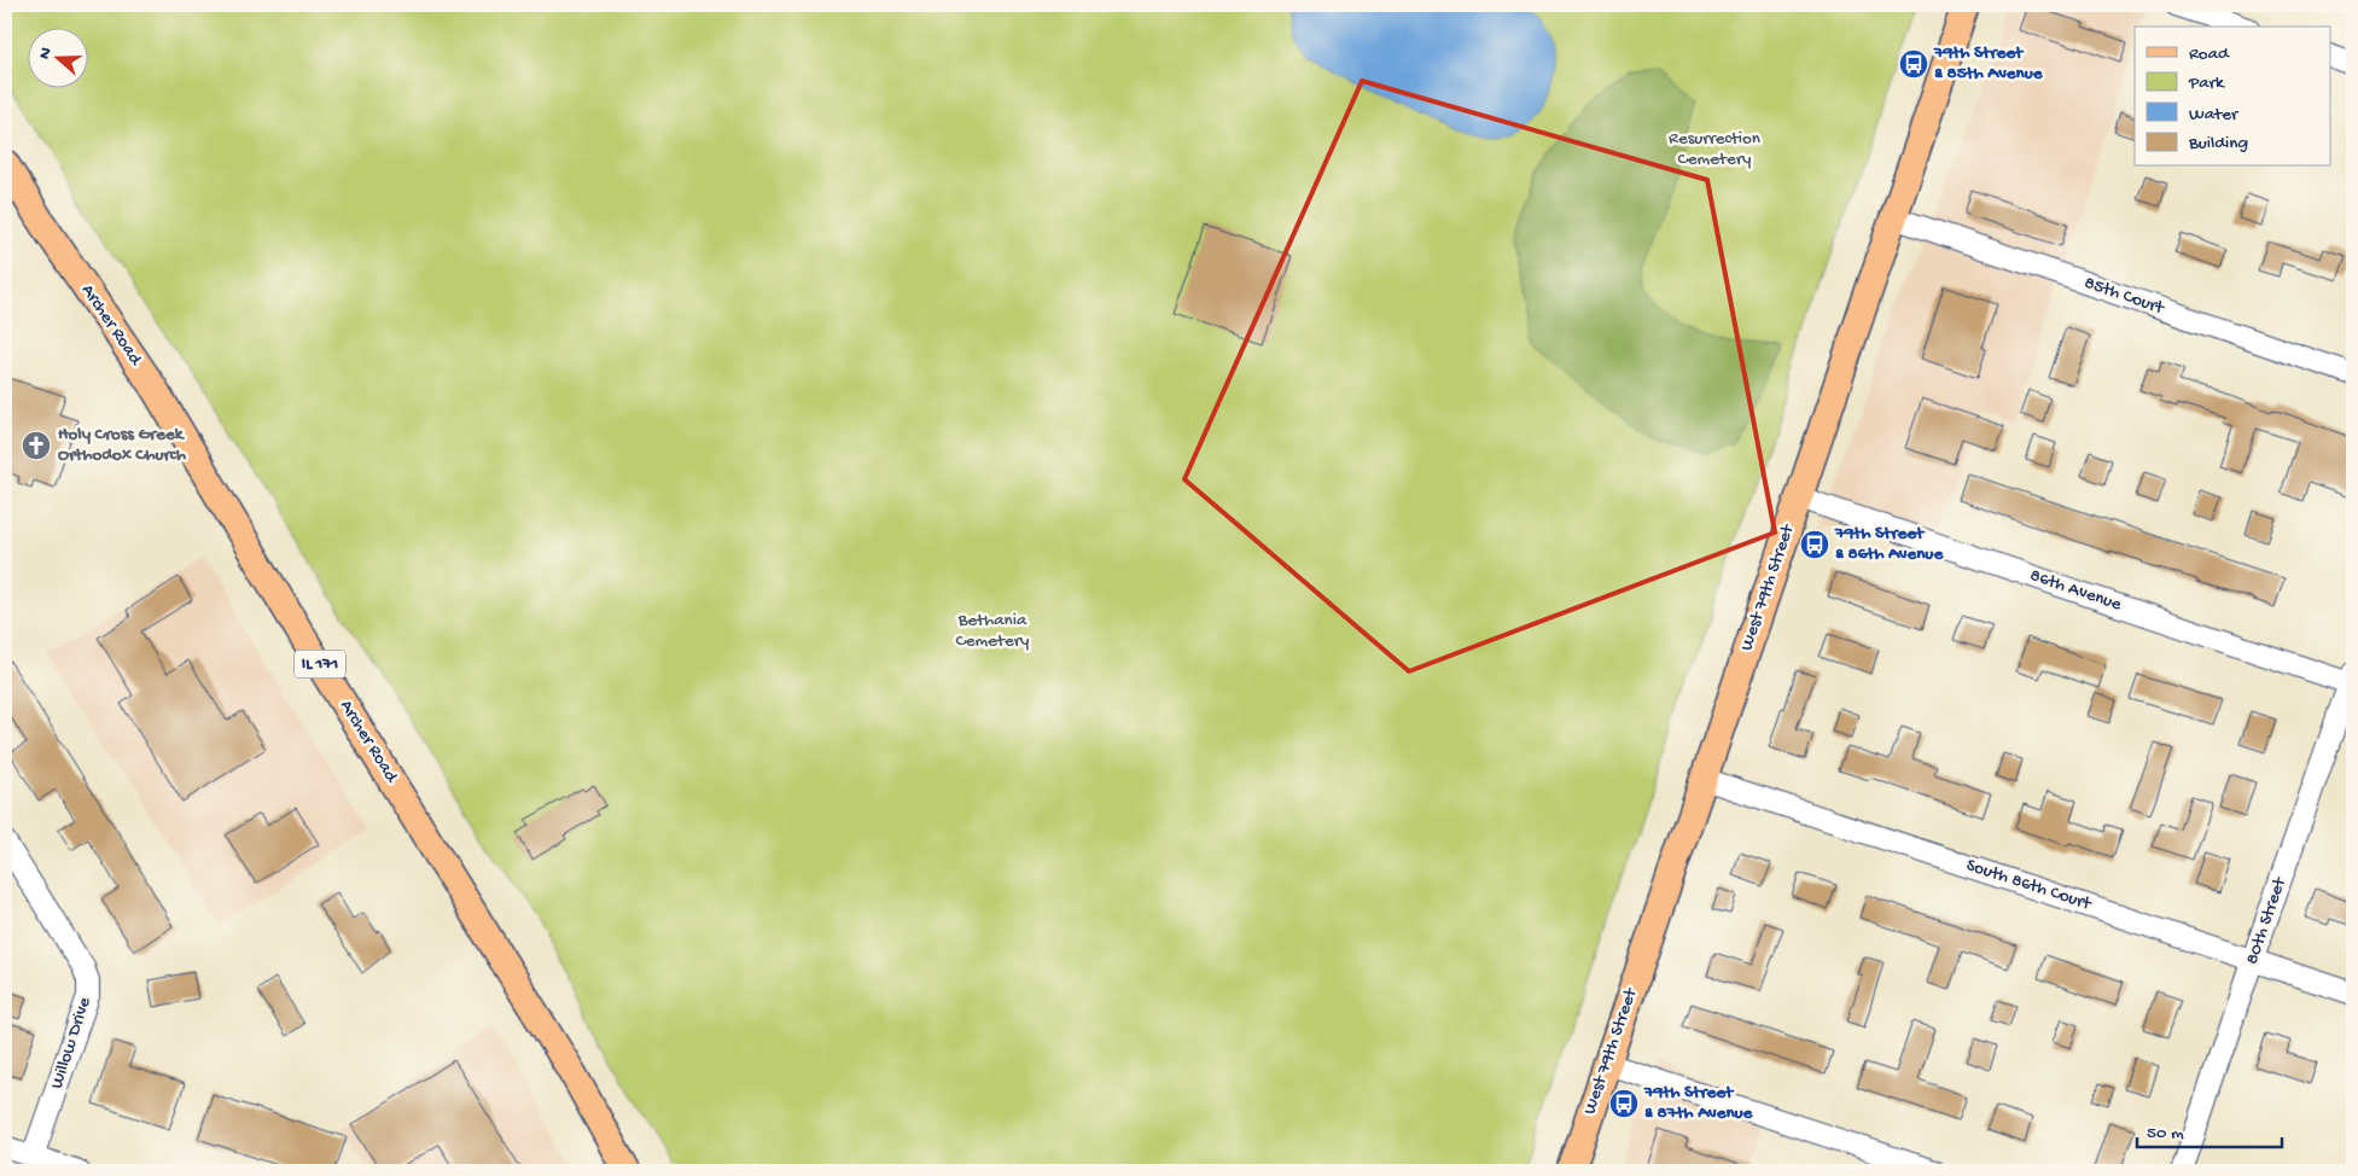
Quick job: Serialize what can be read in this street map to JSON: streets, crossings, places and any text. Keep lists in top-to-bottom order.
{
  "streets": {
    "main road": ["Archer Road", "West 79th Street", "IL 171"],
    "street": [
      "85th Court",
      "86th Avenue",
      "South 86th Court",
      "80th Street",
      "Willow Drive"
    ]
  },
  "crossings": [
    ["85th Court", "West 79th Street"],
    ["West 79th Street", "86th Avenue"],
    ["West 79th Street", "South 86th Court"],
    ["86th Avenue", "80th Street"],
    ["South 86th Court", "80th Street"]
  ],
  "parks": ["Resurrection Cemetery", "Bethania Cemetery"],
  "places": {
    "bus stop": ["79th Street & 85th Avenue", "79th Street & 86th Avenue", "79th Street & 87th Avenue"],
    "church": ["Holy Cross Greek Orthodox Church"]
  },
  "legend": [
    "Road",
    "Park",
    "Water",
    "Building"
  ],
  "scale_bar": "50 m",
  "north": "left"
}
